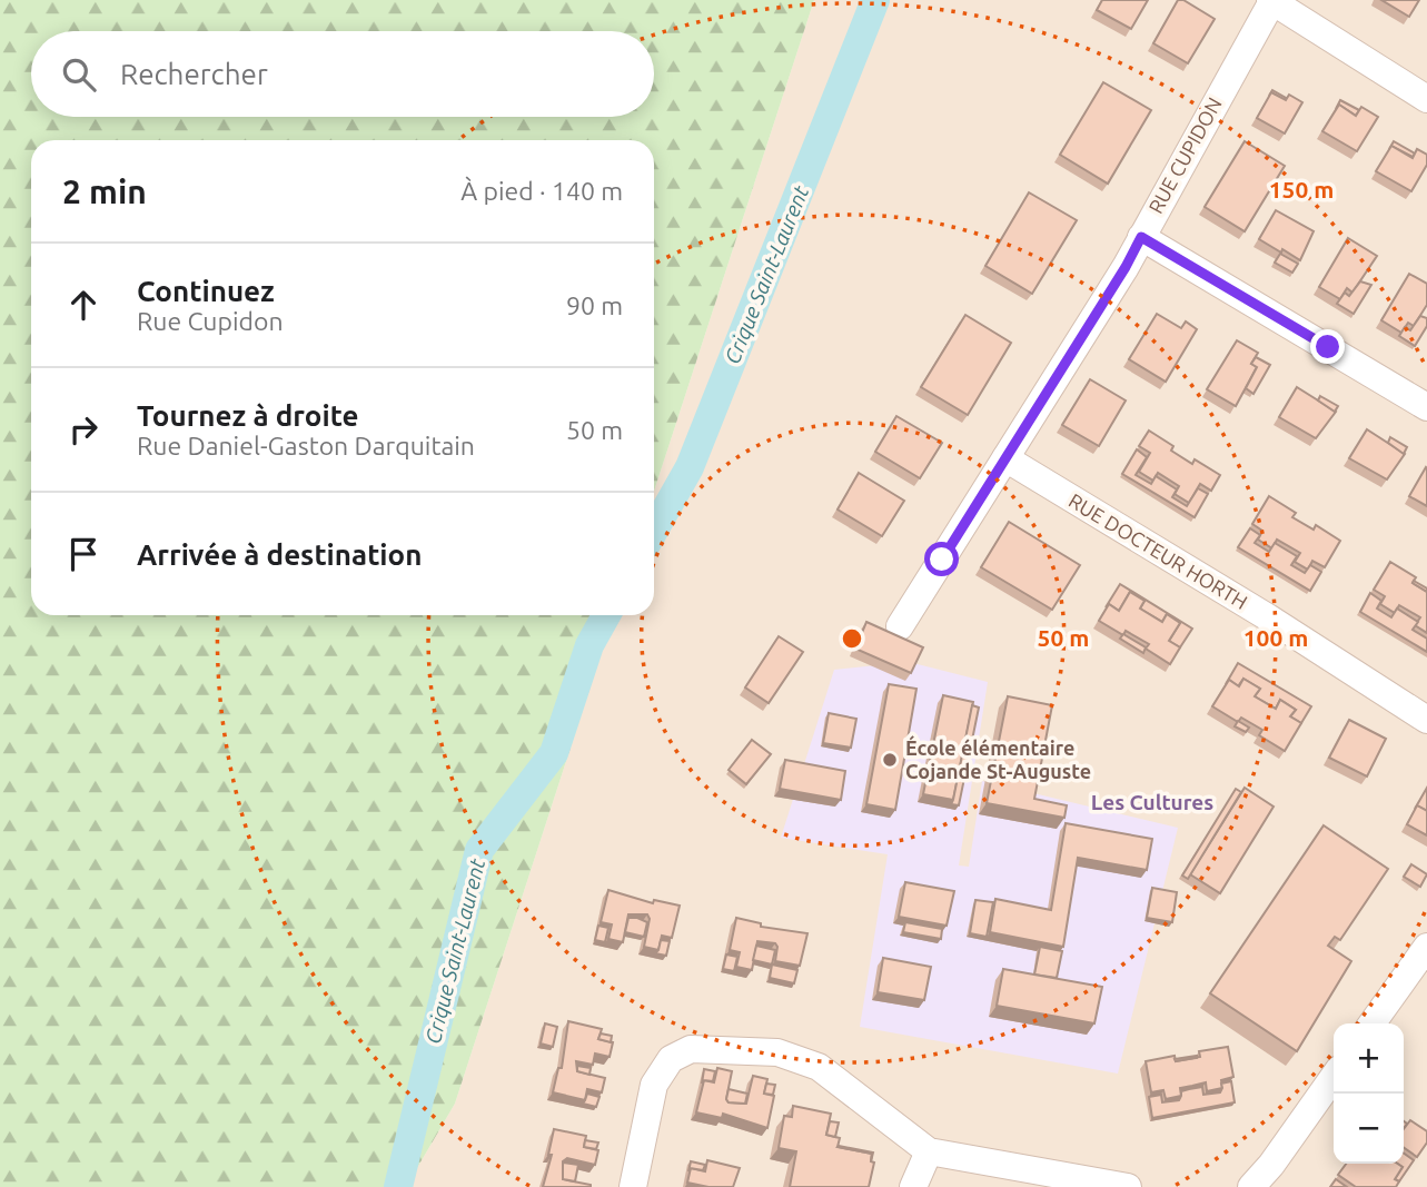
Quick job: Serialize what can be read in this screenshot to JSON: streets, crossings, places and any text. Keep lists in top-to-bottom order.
{
  "streets": {
    "street": ["RUE CUPIDON", "RUE DOCTEUR HORTH"]
  },
  "crossings": [
    ["RUE CUPIDON", "RUE DOCTEUR HORTH"]
  ],
  "districts": ["Les Cultures"],
  "water": ["Crique Saint-Laurent"],
  "places": ["École élémentaire Cojande St-Auguste"],
  "page": {
    "search": "Rechercher",
    "heading": ["2 min", "À pied · 140 m"],
    "list": [
      ["Continuez", "Rue Cupidon", "90 m"],
      ["Tournez à droite", "Rue Daniel-Gaston Darquitain", "50 m"],
      "Arrivée à destination"
    ],
    "map_buttons": ["+", "−"]
  },
  "rings": ["150 m", "50 m", "100 m"]
}
